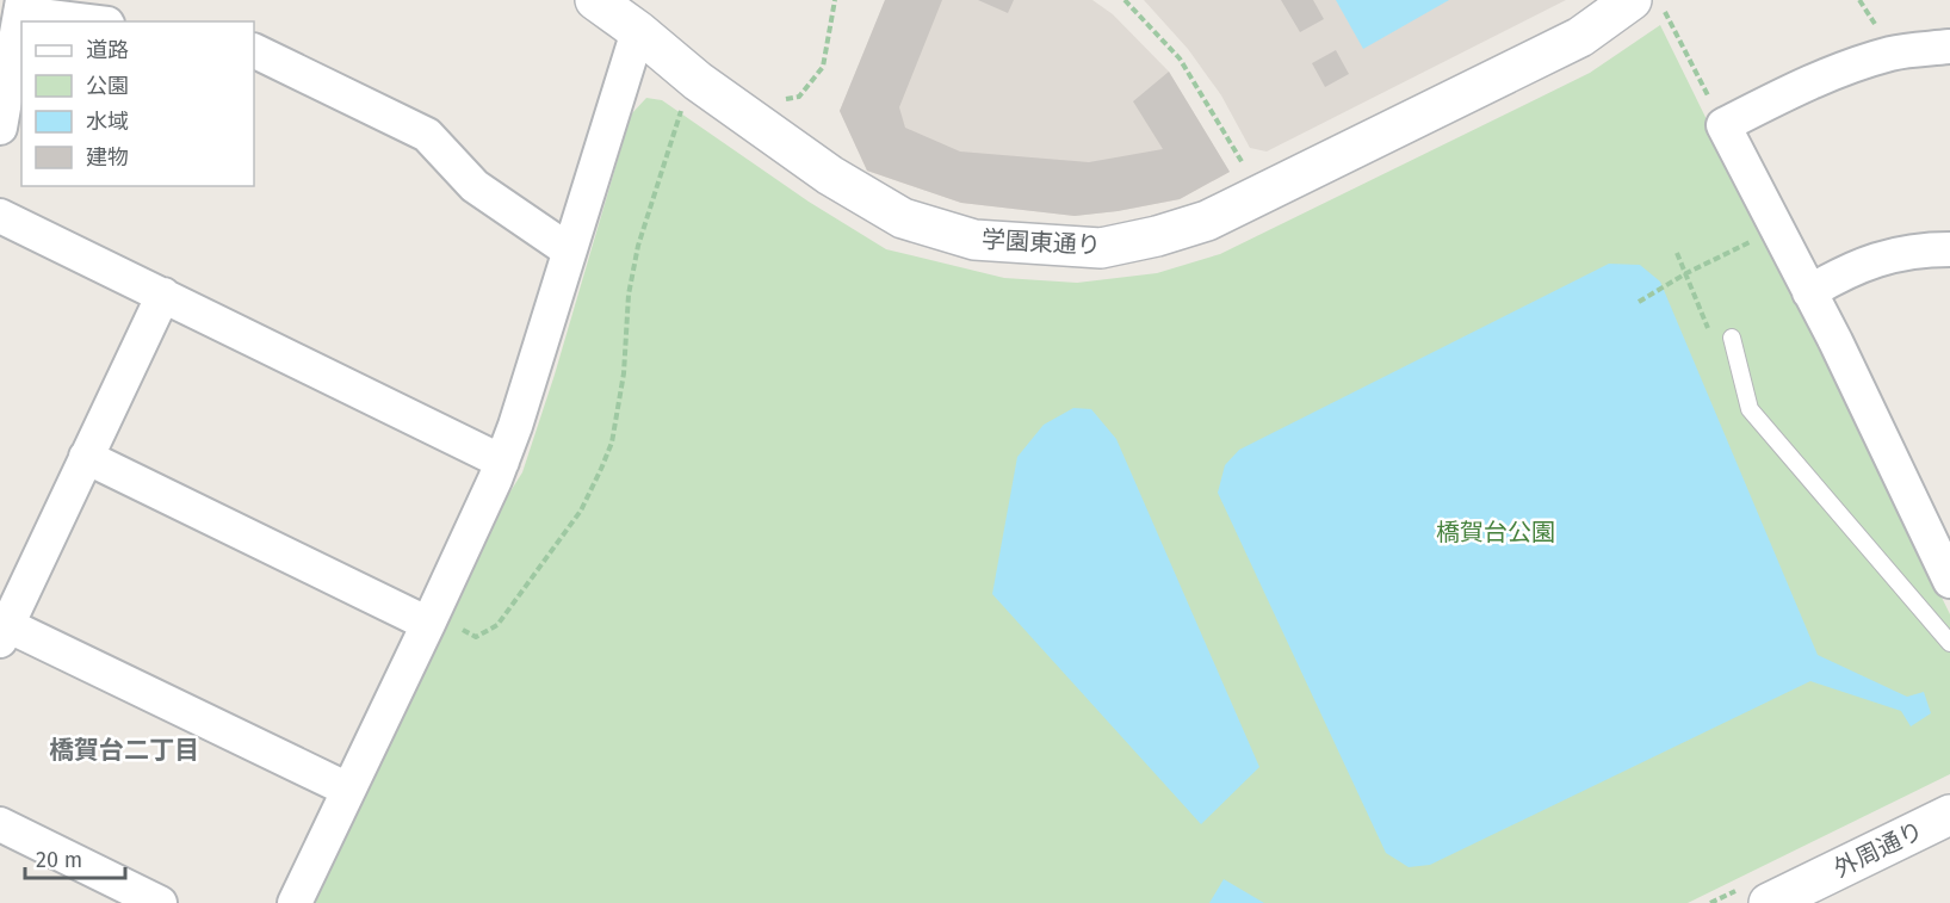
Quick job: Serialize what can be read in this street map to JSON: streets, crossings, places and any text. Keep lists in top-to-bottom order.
{
  "streets": {
    "street": ["学園東通り", "外周通り"]
  },
  "districts": ["橋賀台二丁目"],
  "parks": ["橋賀台公園"],
  "legend": [
    "道路",
    "公園",
    "水域",
    "建物"
  ],
  "scale_bar": "20 m"
}
